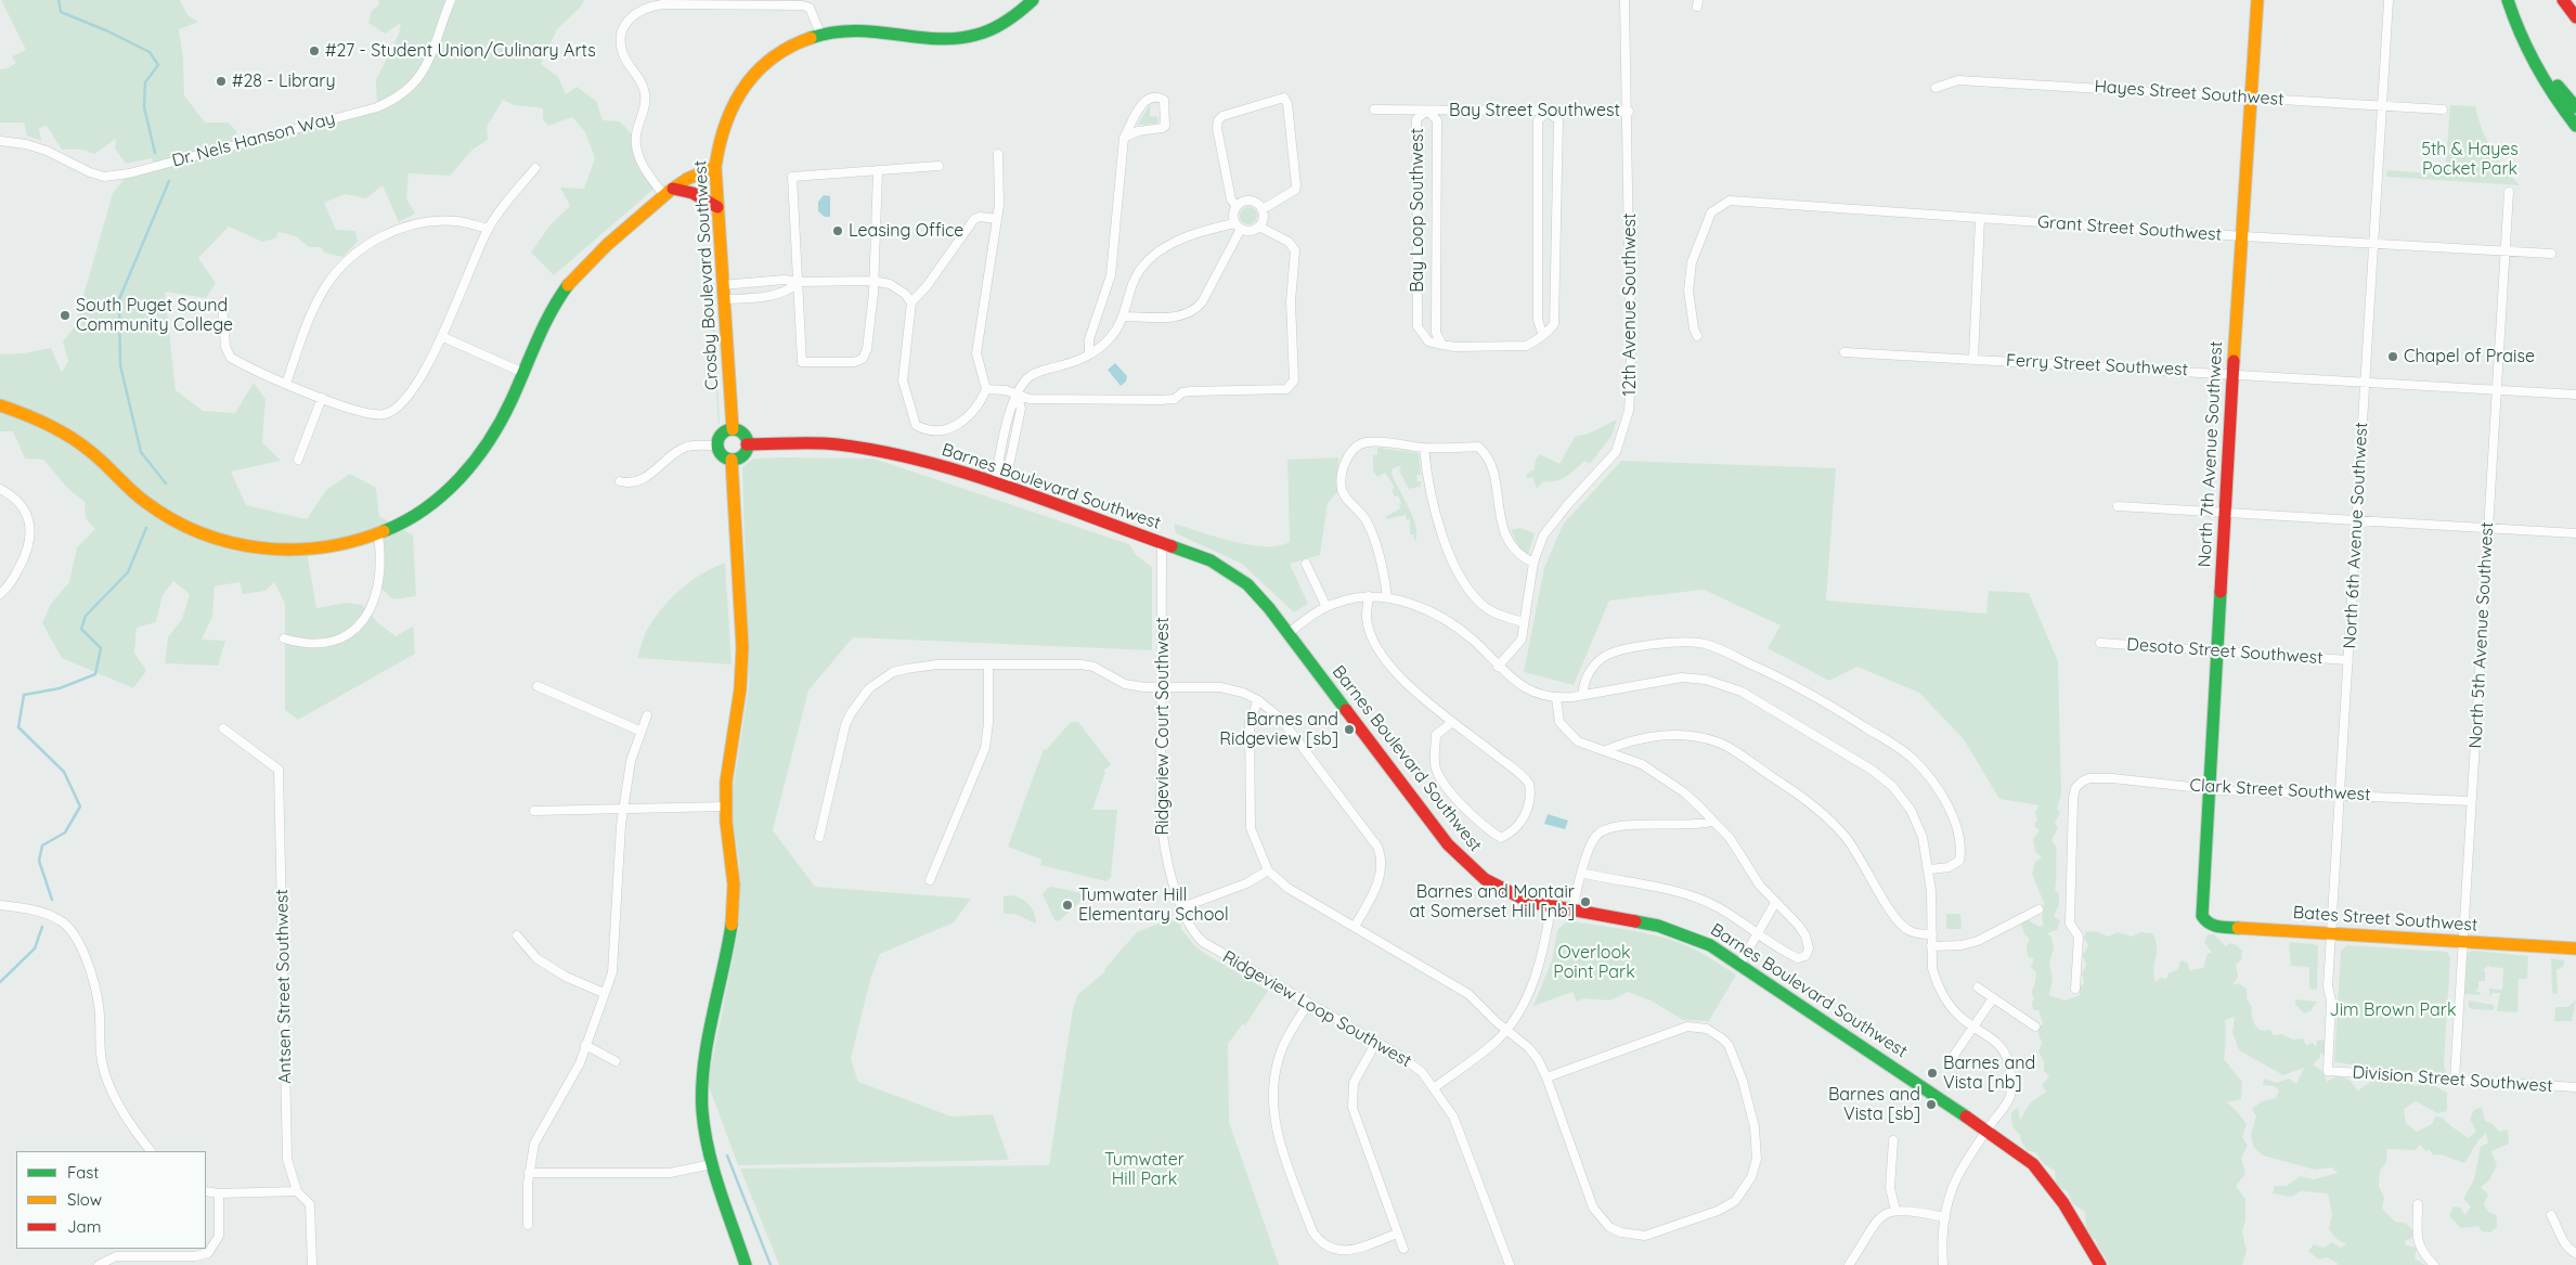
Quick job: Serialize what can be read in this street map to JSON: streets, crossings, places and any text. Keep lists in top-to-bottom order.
{
  "streets": {
    "main road": [
      "Crosby Boulevard Southwest",
      "North 7th Avenue Southwest",
      "Barnes Boulevard Southwest",
      "Bates Street Southwest"
    ],
    "street": [
      "Hayes Street Southwest",
      "Bay Street Southwest",
      "Dr. Nels Hanson Way",
      "Bay Loop Southwest",
      "Grant Street Southwest",
      "12th Avenue Southwest",
      "Ferry Street Southwest",
      "North 6th Avenue Southwest",
      "North 5th Avenue Southwest",
      "Desoto Street Southwest",
      "Ridgeview Court Southwest",
      "Clark Street Southwest",
      "Antsen Street Southwest",
      "Ridgeview Loop Southwest",
      "Division Street Southwest"
    ]
  },
  "crossings": [
    ["Hayes Street Southwest", "North 7th Avenue Southwest"],
    ["Hayes Street Southwest", "North 6th Avenue Southwest"],
    ["Bay Street Southwest", "Bay Loop Southwest"],
    ["Bay Street Southwest", "12th Avenue Southwest"],
    ["Grant Street Southwest", "North 7th Avenue Southwest"],
    ["Grant Street Southwest", "North 6th Avenue Southwest"],
    ["Grant Street Southwest", "North 5th Avenue Southwest"],
    ["Crosby Boulevard Southwest", "Barnes Boulevard Southwest"],
    ["Ferry Street Southwest", "North 7th Avenue Southwest"],
    ["Ferry Street Southwest", "North 6th Avenue Southwest"],
    ["Ferry Street Southwest", "North 5th Avenue Southwest"],
    ["North 7th Avenue Southwest", "Desoto Street Southwest"],
    ["North 7th Avenue Southwest", "Clark Street Southwest"],
    ["North 7th Avenue Southwest", "Bates Street Southwest"],
    ["Barnes Boulevard Southwest", "Ridgeview Court Southwest"],
    ["North 6th Avenue Southwest", "Desoto Street Southwest"],
    ["North 6th Avenue Southwest", "Clark Street Southwest"],
    ["North 6th Avenue Southwest", "Bates Street Southwest"],
    ["North 6th Avenue Southwest", "Division Street Southwest"],
    ["North 5th Avenue Southwest", "Clark Street Southwest"],
    ["North 5th Avenue Southwest", "Bates Street Southwest"],
    ["North 5th Avenue Southwest", "Division Street Southwest"],
    ["Ridgeview Court Southwest", "Ridgeview Loop Southwest"]
  ],
  "parks": [
    "5th & Hayes Pocket Park",
    "Overlook Point Park",
    "Jim Brown Park",
    "Tumwater Hill Park"
  ],
  "places": [
    "#27 - Student Union/Culinary Arts",
    "#28 - Library",
    "Leasing Office",
    "South Puget Sound Community College",
    "Chapel of Praise",
    "Barnes and Ridgeview [sb]",
    "Barnes and Montair at Somerset Hill [nb]",
    "Tumwater Hill Elementary School",
    "Barnes and Vista [nb]",
    "Barnes and Vista [sb]"
  ],
  "legend": ["Fast", "Slow", "Jam"]
}
